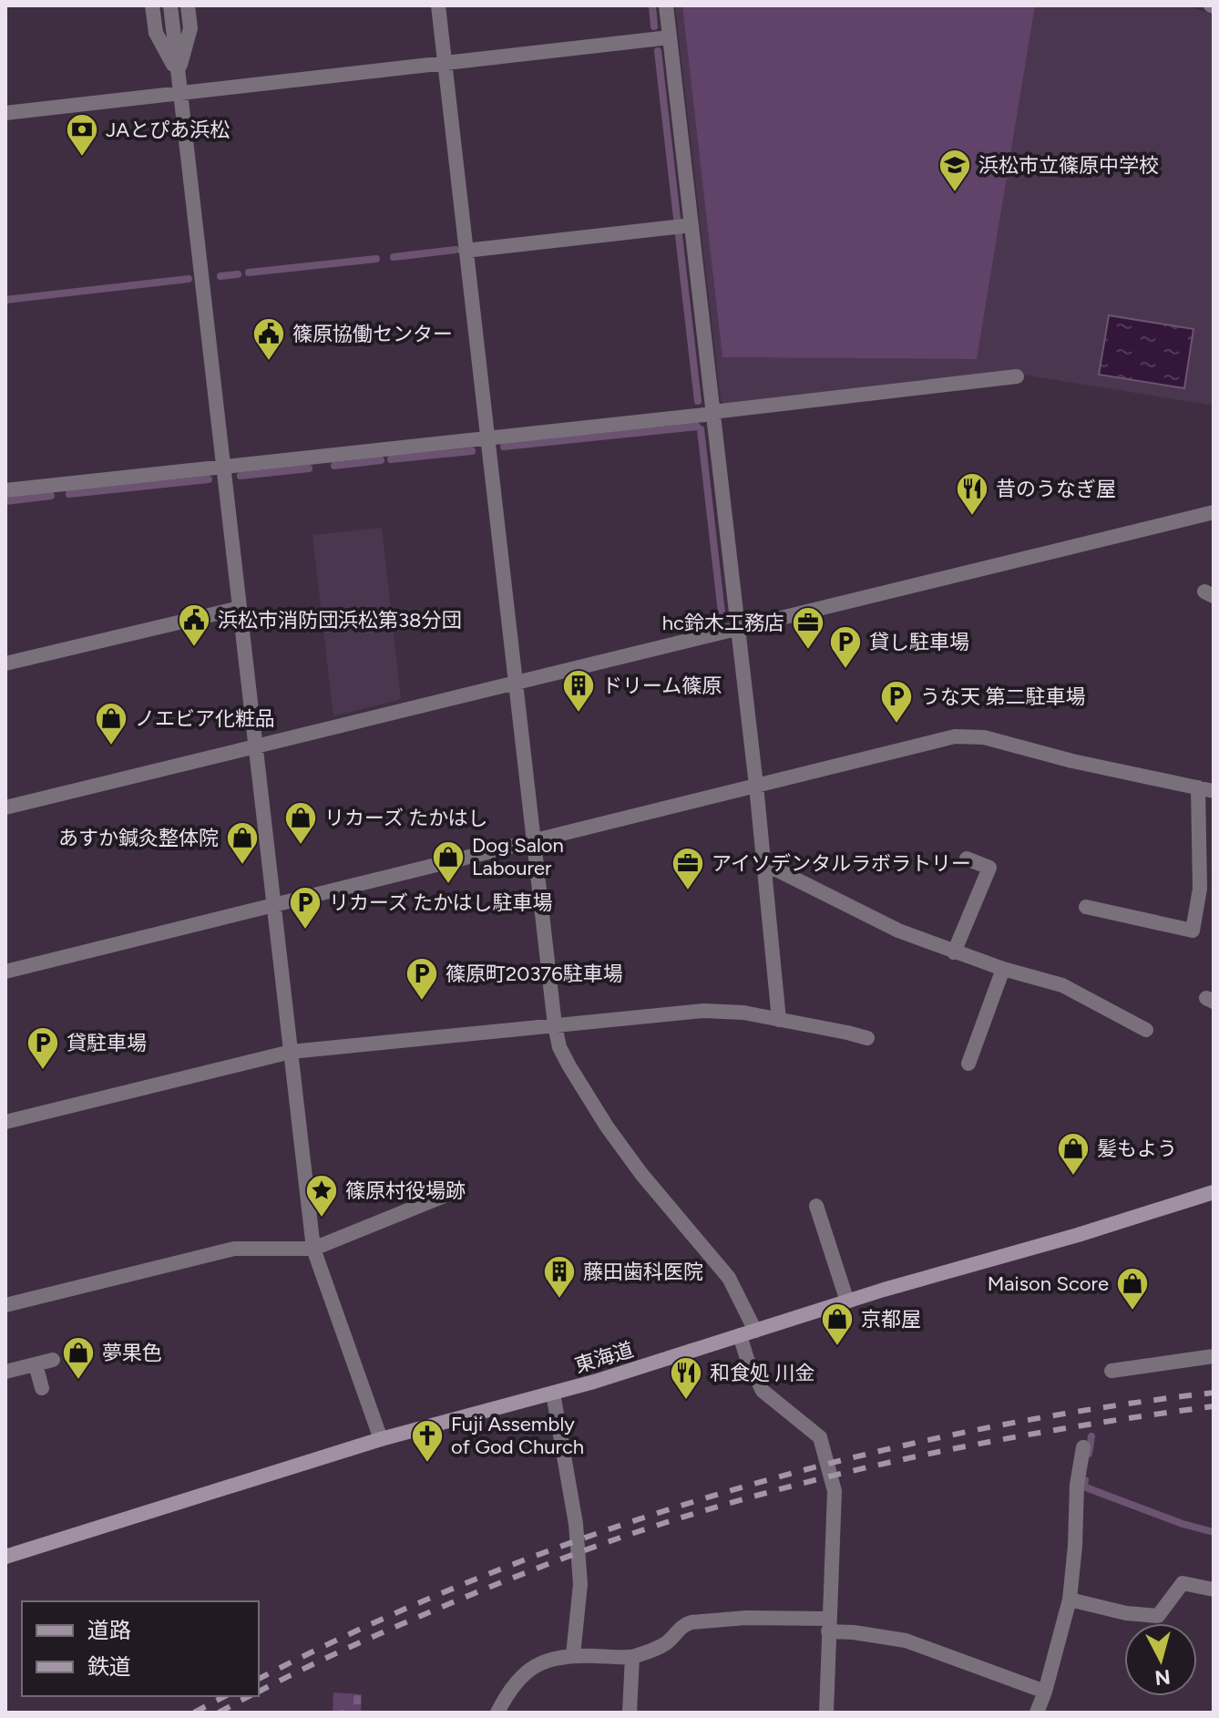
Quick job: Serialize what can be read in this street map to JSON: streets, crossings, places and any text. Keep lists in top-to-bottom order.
{
  "streets": {
    "main road": ["東海道"]
  },
  "places": {
    "bank": ["JAとぴあ浜松"],
    "school or university": ["浜松市立篠原中学校"],
    "public building": ["篠原協働センター", "浜松市消防団浜松第38分団"],
    "restaurant": ["昔のうなぎ屋", "和食処 川金"],
    "office": ["hc鈴木工務店", "アイソデンタルラボラトリー"],
    "parking": [
      "貸し駐車場",
      "うな天 第二駐車場",
      "リカーズ たかはし駐車場",
      "篠原町20376駐車場",
      "貸駐車場"
    ],
    "building": ["ドリーム篠原", "藤田歯科医院"],
    "shop": [
      "ノエビア化粧品",
      "リカーズ たかはし",
      "あすか鍼灸整体院",
      "Dog Salon Labourer",
      "髪もよう",
      "Maison Score",
      "京都屋",
      "夢果色"
    ],
    "place": ["篠原村役場跡"],
    "church": ["Fuji Assembly of God Church"]
  },
  "legend": ["道路", "鉄道"],
  "north": "bottom"
}
